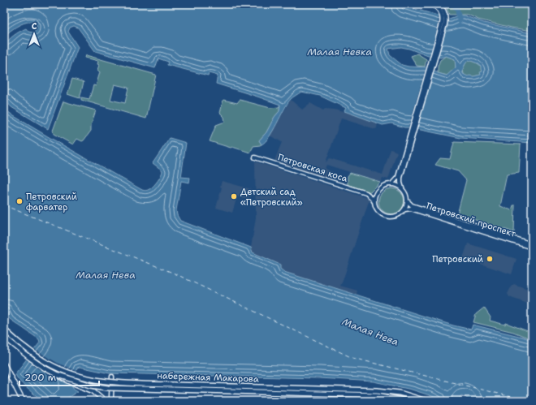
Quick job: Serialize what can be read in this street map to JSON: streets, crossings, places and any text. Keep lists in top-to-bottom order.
{
  "streets": {
    "main road": ["набережная Макарова"],
    "street": ["Петровская коса", "Петровский проспект"]
  },
  "crossings": [
    ["Петровская коса", "Петровский проспект"]
  ],
  "water": ["Малая Невка", "Малая Нева"],
  "places": ["Детский сад «Петровский»", "Петровский фарватер", "Петровский"],
  "scale_bar": "200 m",
  "north": "top"
}
